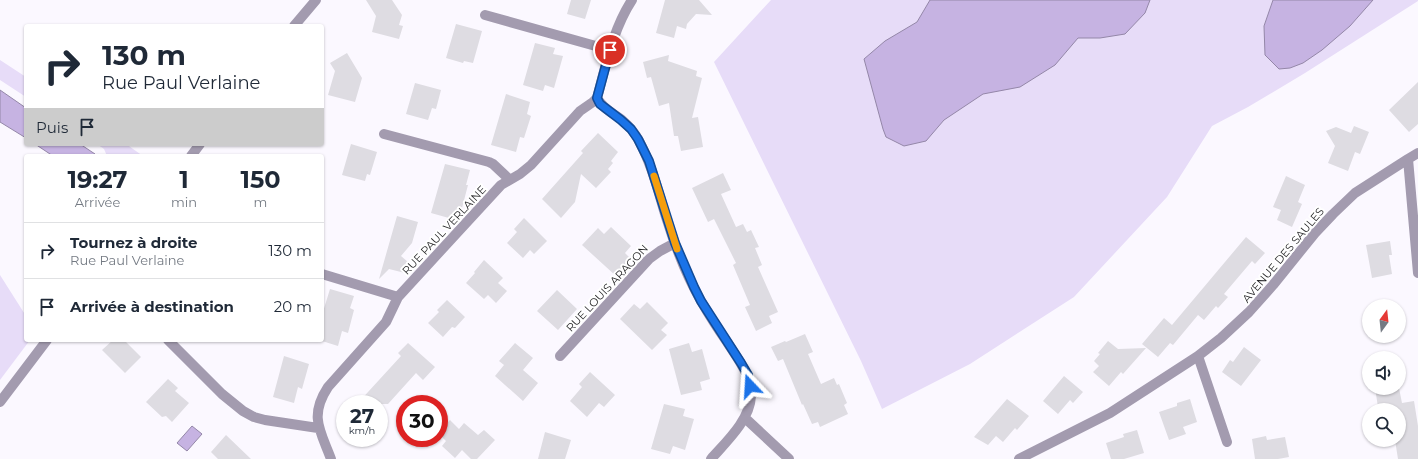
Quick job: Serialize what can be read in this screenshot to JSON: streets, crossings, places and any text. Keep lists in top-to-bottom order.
{
  "streets": {
    "street": ["RUE PAUL VERLAINE", "AVENUE DES SAULES", "RUE LOUIS ARAGON"]
  },
  "north": "top",
  "page": {
    "turn": ["130 m", "Rue Paul Verlaine"],
    "then": "Puis",
    "eta": [
      "19:27",
      "Arrivée",
      "1",
      "min",
      "150",
      "m"
    ],
    "list": [
      {
        "name": "Tournez à droite",
        "note": "Rue Paul Verlaine",
        "value": "130 m"
      },
      {
        "name": "Arrivée à destination",
        "value": "20 m"
      }
    ],
    "speed": "27 km/h",
    "limit": "30"
  }
}
